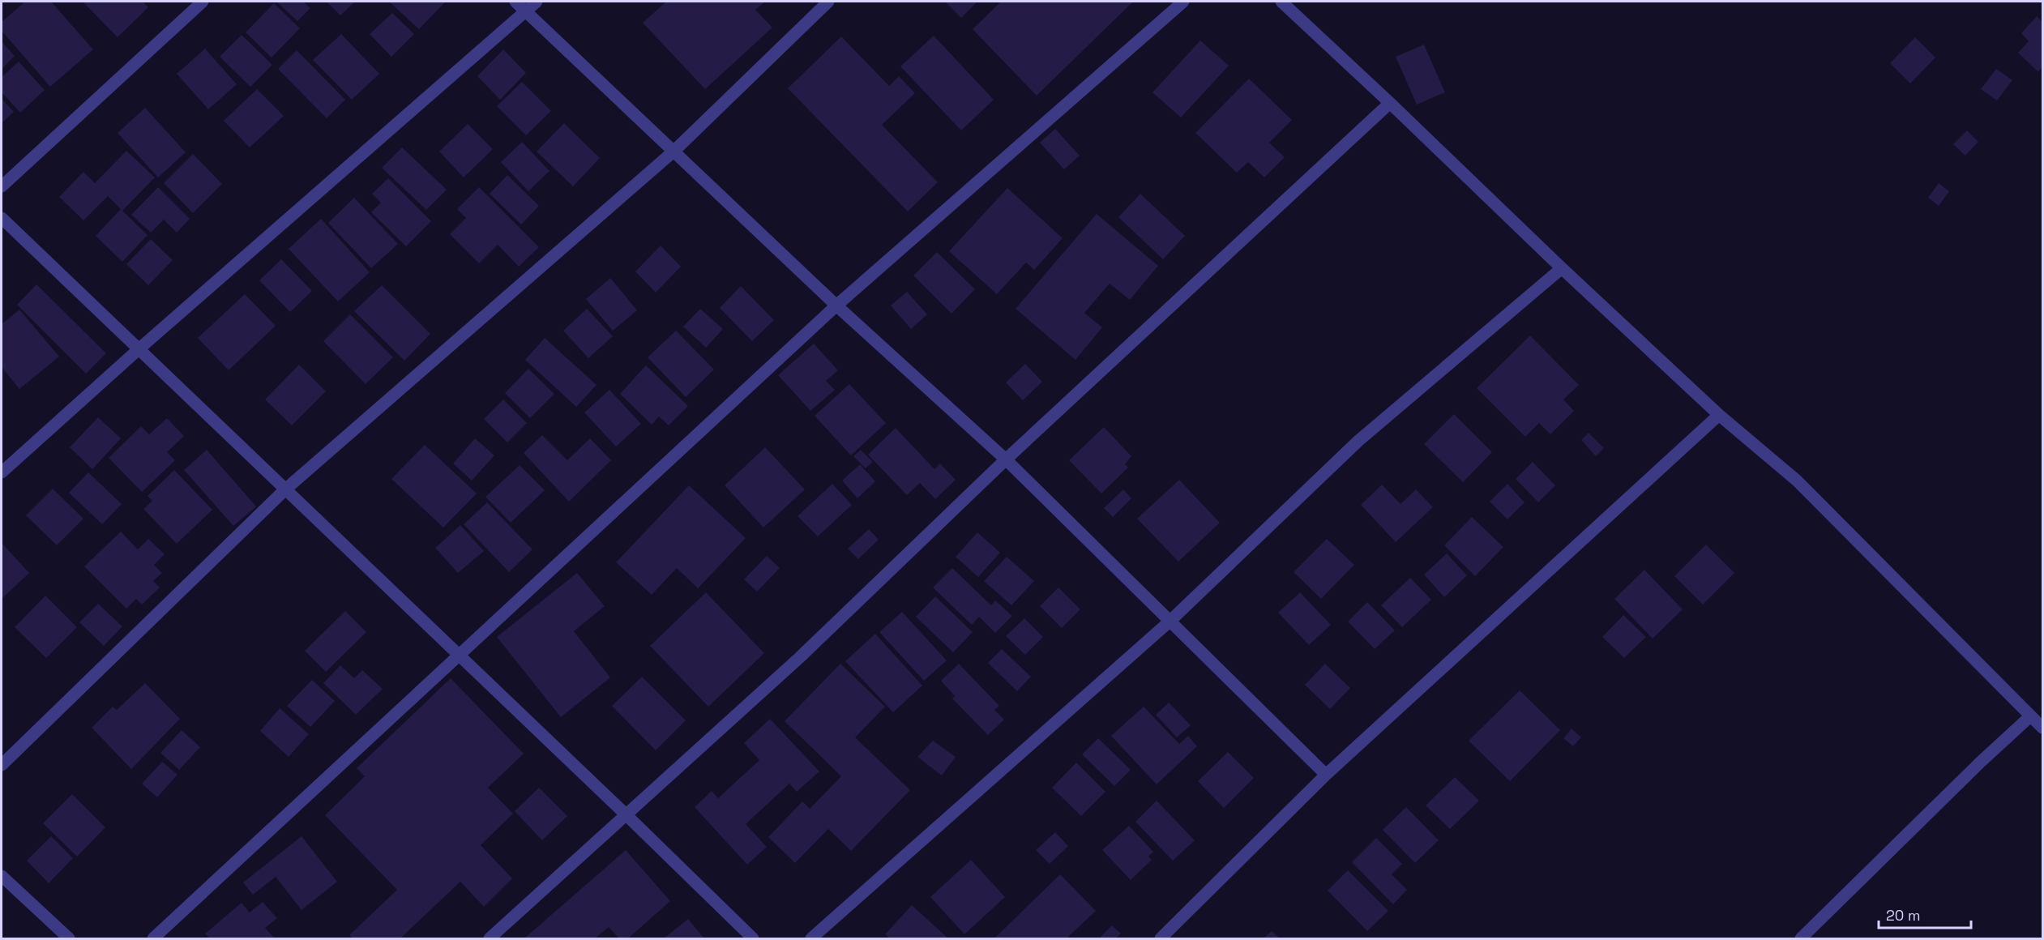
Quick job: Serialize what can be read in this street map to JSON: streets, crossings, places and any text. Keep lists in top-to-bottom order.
{
  "scale_bar": "20 m"
}
